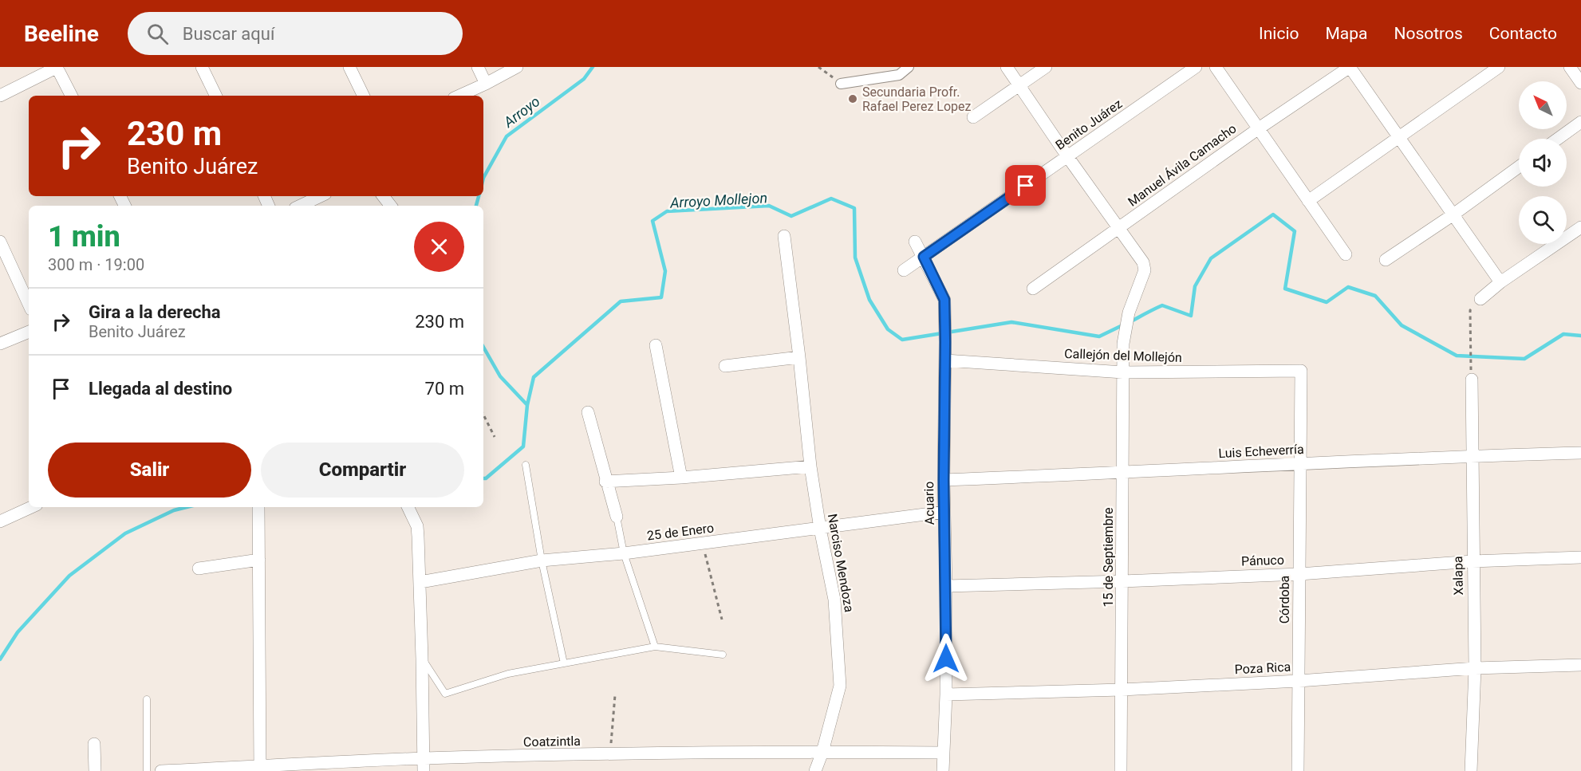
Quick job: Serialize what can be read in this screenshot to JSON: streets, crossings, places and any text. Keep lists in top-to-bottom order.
{
  "streets": {
    "street": [
      "Benito Juárez",
      "Manuel Ávila Camacho",
      "Callejón del Mollejón",
      "Luis Echeverría",
      "Acuario",
      "25 de Enero",
      "15 de Septiembre",
      "Pánuco",
      "Narciso Mendoza",
      "Xalapa",
      "Córdoba",
      "Poza Rica",
      "Coatzintla"
    ]
  },
  "crossings": [
    ["Benito Juárez", "Acuario"],
    ["Manuel Ávila Camacho", "15 de Septiembre"],
    ["Callejón del Mollejón", "Acuario"],
    ["Callejón del Mollejón", "15 de Septiembre"],
    ["Callejón del Mollejón", "Córdoba"],
    ["Luis Echeverría", "Acuario"],
    ["Luis Echeverría", "15 de Septiembre"],
    ["Luis Echeverría", "Xalapa"],
    ["Luis Echeverría", "Córdoba"],
    ["Acuario", "25 de Enero"],
    ["Acuario", "Pánuco"],
    ["Acuario", "Poza Rica"],
    ["Acuario", "Coatzintla"],
    ["25 de Enero", "Narciso Mendoza"],
    ["15 de Septiembre", "Pánuco"],
    ["15 de Septiembre", "Poza Rica"],
    ["Pánuco", "Xalapa"],
    ["Pánuco", "Córdoba"],
    ["Narciso Mendoza", "Coatzintla"],
    ["Xalapa", "Poza Rica"],
    ["Córdoba", "Poza Rica"]
  ],
  "water": ["Arroyo", "Arroyo Mollejon"],
  "places": ["Secundaria Profr. Rafael Perez Lopez"],
  "north": "top left",
  "page": {
    "header": "Beeline",
    "search": "Buscar aquí",
    "nav": [
      "Inicio",
      "Mapa",
      "Nosotros",
      "Contacto"
    ],
    "turn": ["230 m", "Benito Juárez"],
    "heading": ["1 min", "300 m · 19:00"],
    "list": [
      {
        "name": "Gira a la derecha",
        "note": "Benito Juárez",
        "value": "230 m"
      },
      {
        "name": "Llegada al destino",
        "value": "70 m"
      }
    ],
    "buttons": ["Salir", "Compartir"]
  }
}
